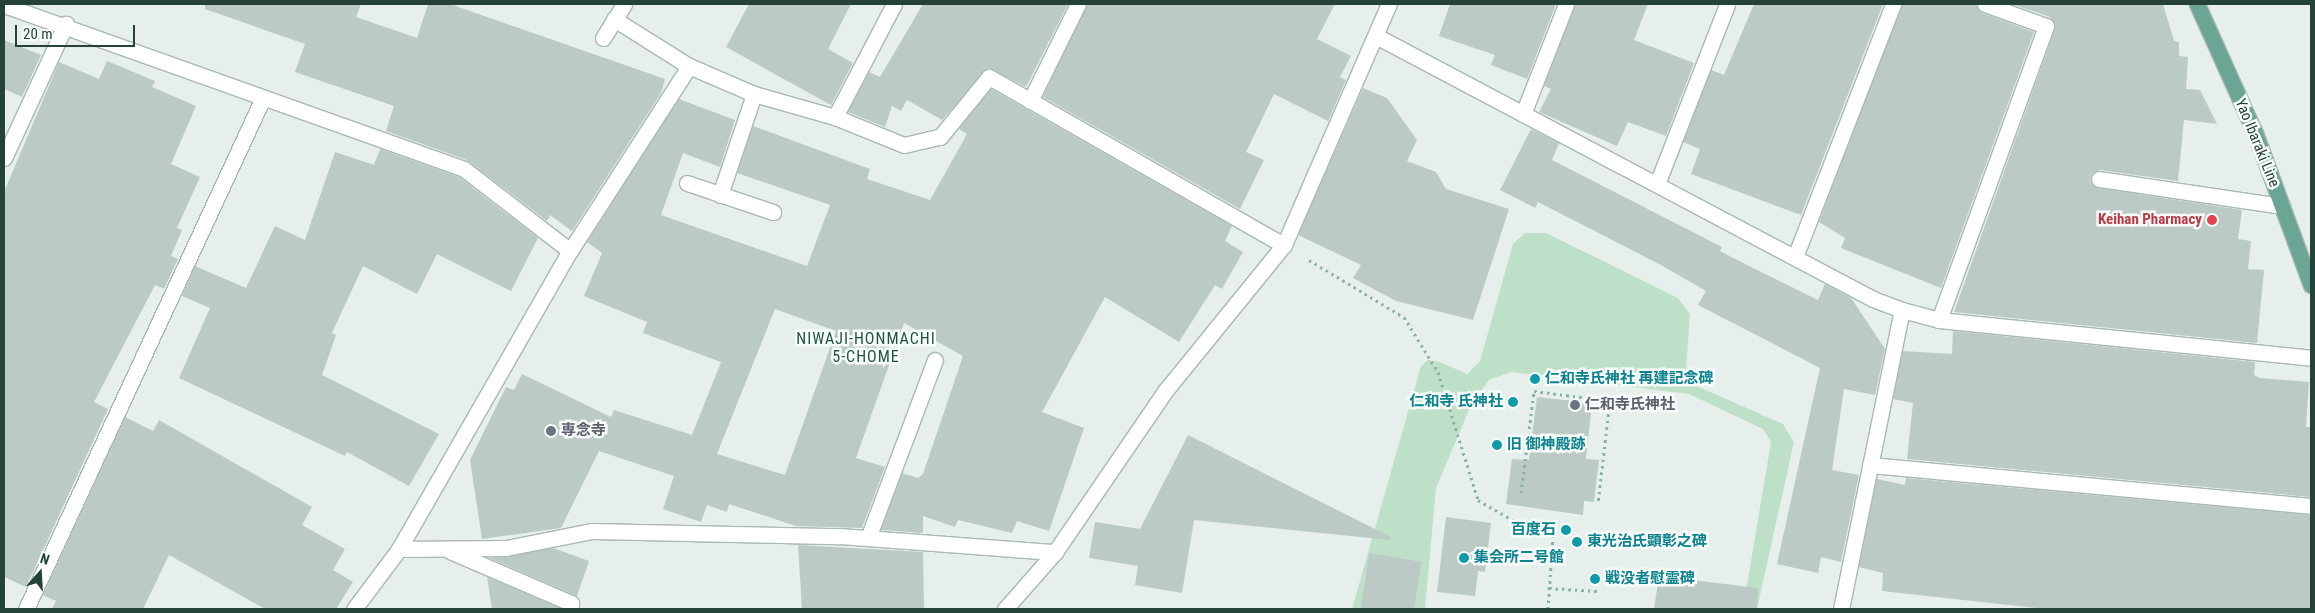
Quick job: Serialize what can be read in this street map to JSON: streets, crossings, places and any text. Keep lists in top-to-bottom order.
{
  "streets": {
    "main road": ["Yao Ibaraki Line"]
  },
  "districts": ["NIWAJI-HONMACHI 5-CHOME"],
  "places": [
    "Keihan Pharmacy",
    "仁和寺氏神社 再建記念碑",
    "仁和寺 氏神社",
    "仁和寺氏神社",
    "専念寺",
    "旧 御神殿跡",
    "百度石",
    "東光治氏顕彰之碑",
    "集会所二号館",
    "戦没者慰霊碑"
  ],
  "scale_bar": "20 m",
  "north": "top"
}
